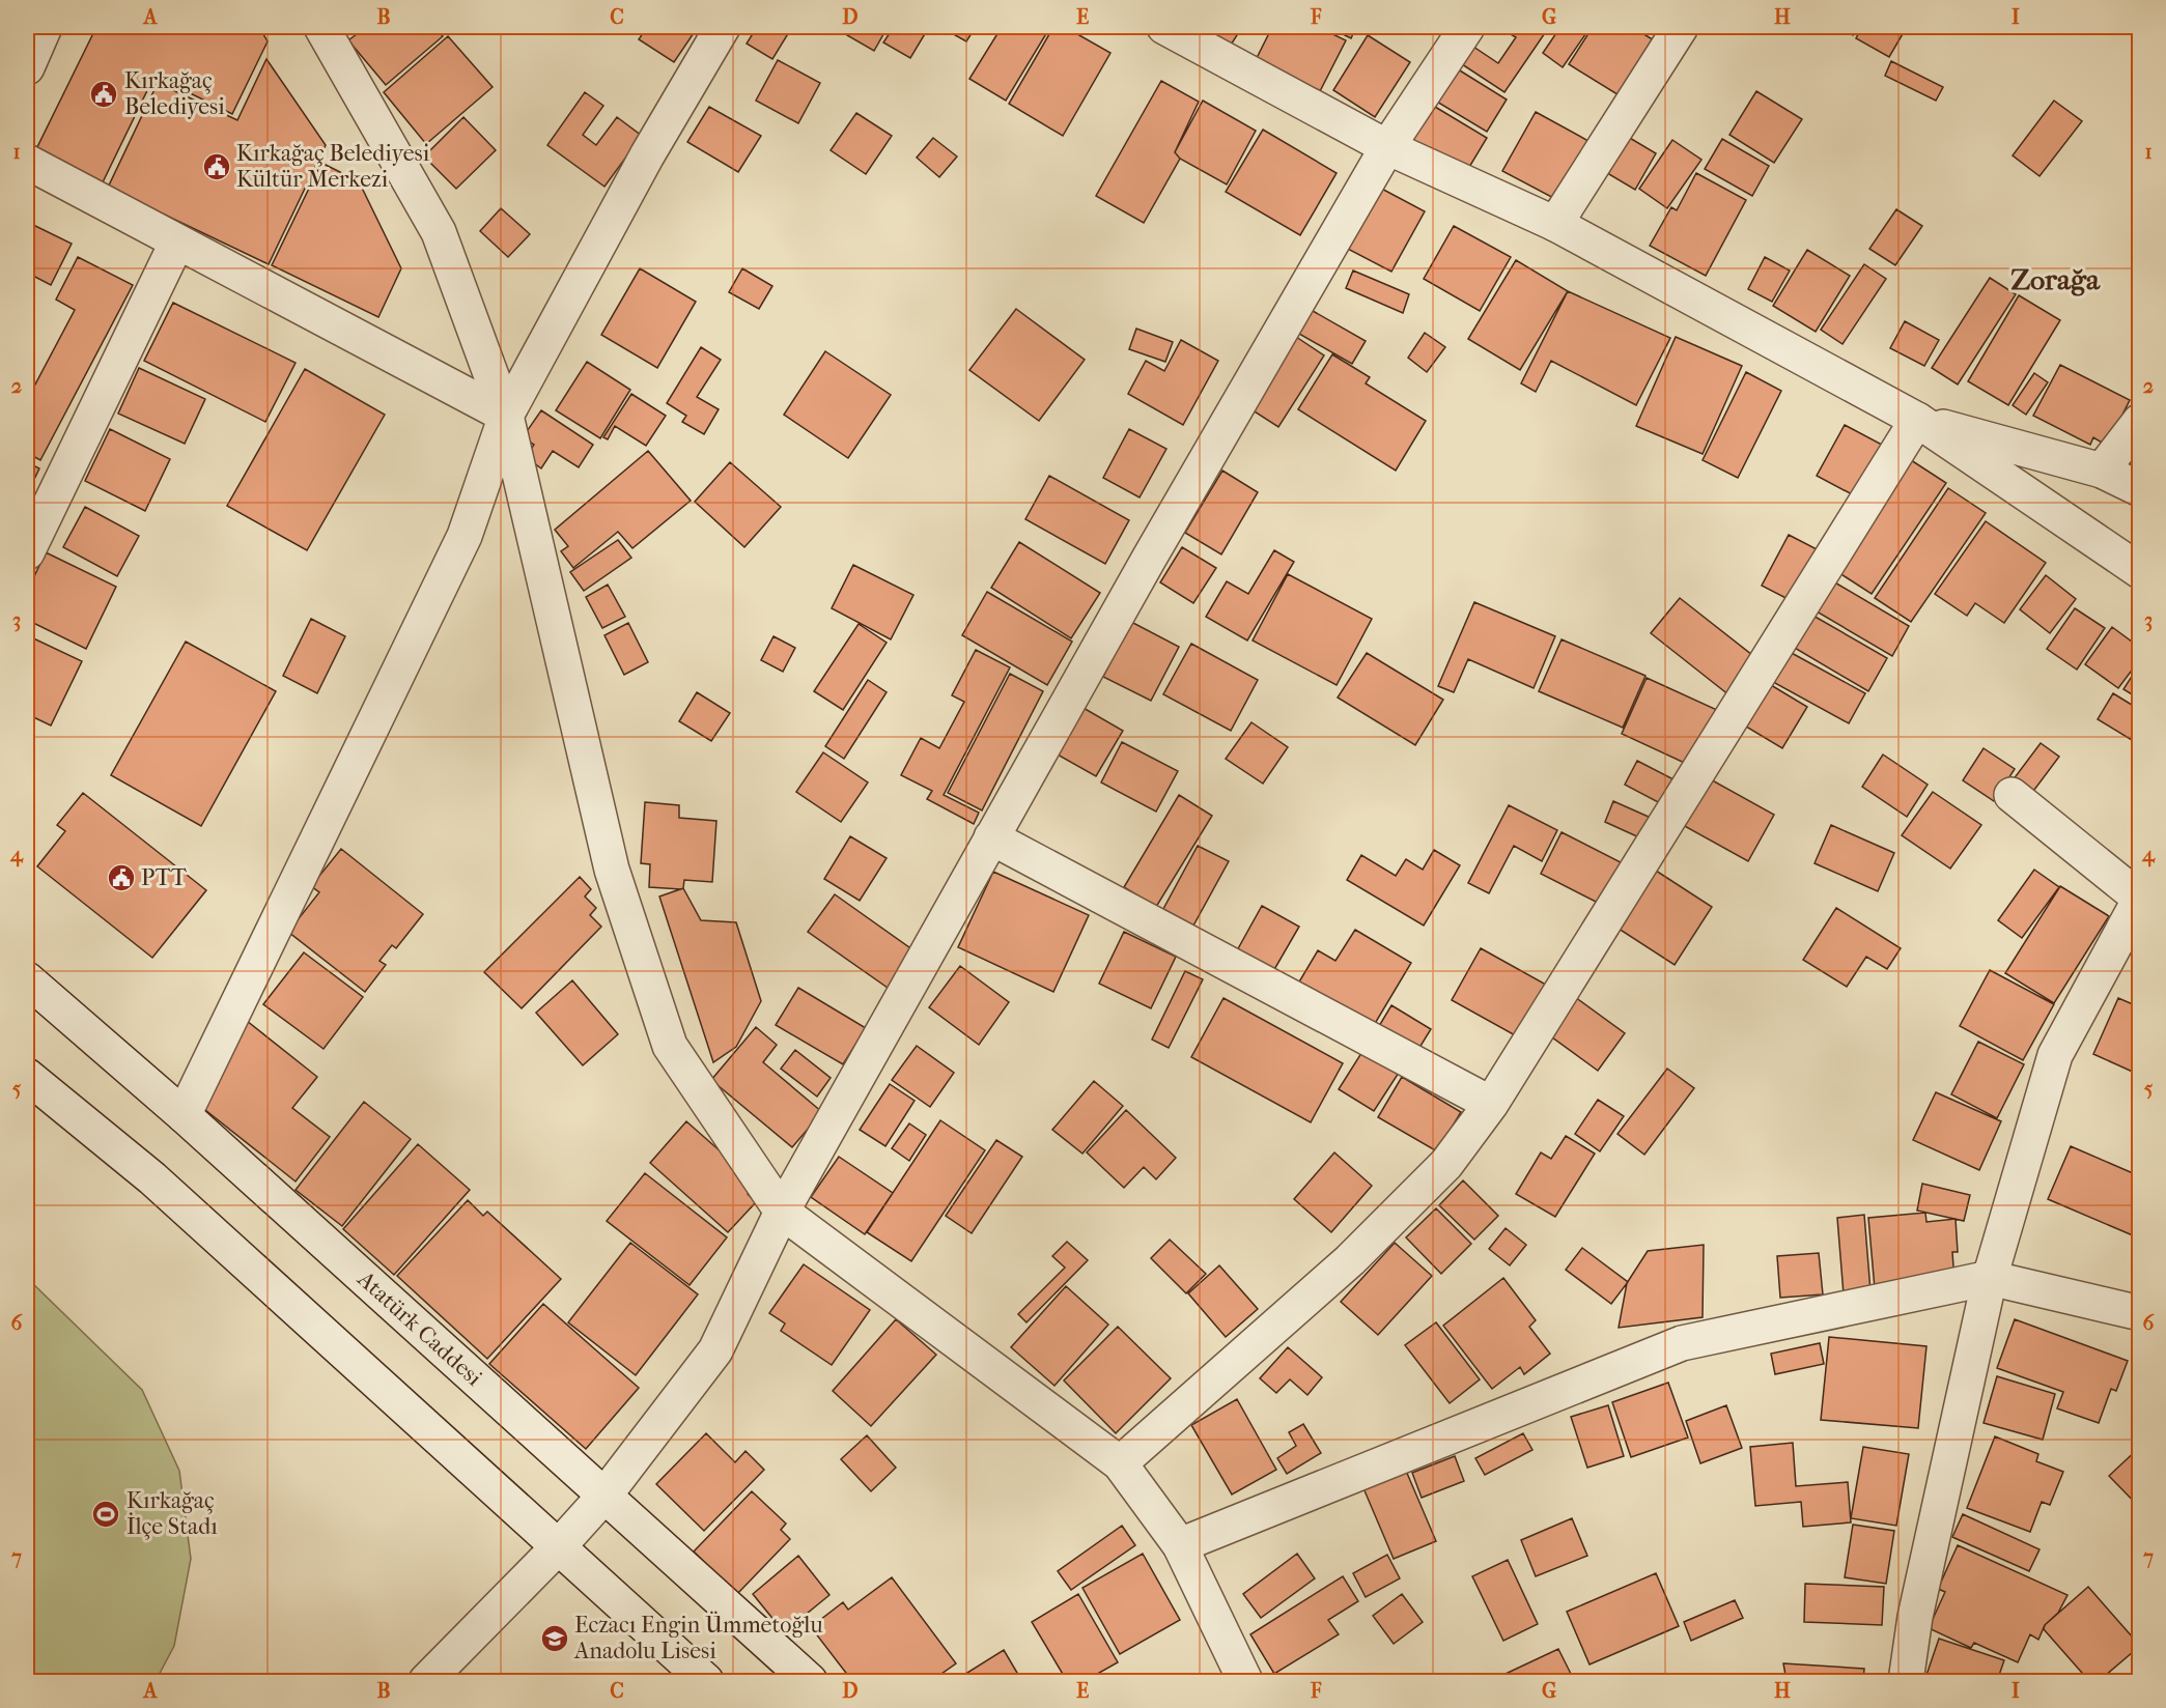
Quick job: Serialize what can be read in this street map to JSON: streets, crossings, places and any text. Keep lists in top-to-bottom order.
{
  "streets": {
    "street": ["Atatürk Caddesi"]
  },
  "districts": ["Zorağa"],
  "places": {
    "public building": ["Kırkağaç Belediyesi", "Kırkağaç Belediyesi Kültür Merkezi", "PTT"],
    "sports": ["Kırkağaç İlçe Stadı"],
    "school or university": ["Eczacı Engin Ümmetoğlu Anadolu Lisesi"]
  },
  "grid": {
    "columns": [
      "A",
      "B",
      "C",
      "D",
      "E",
      "F",
      "G",
      "H",
      "I"
    ],
    "rows": [
      "1",
      "2",
      "3",
      "4",
      "5",
      "6",
      "7"
    ]
  }
}
